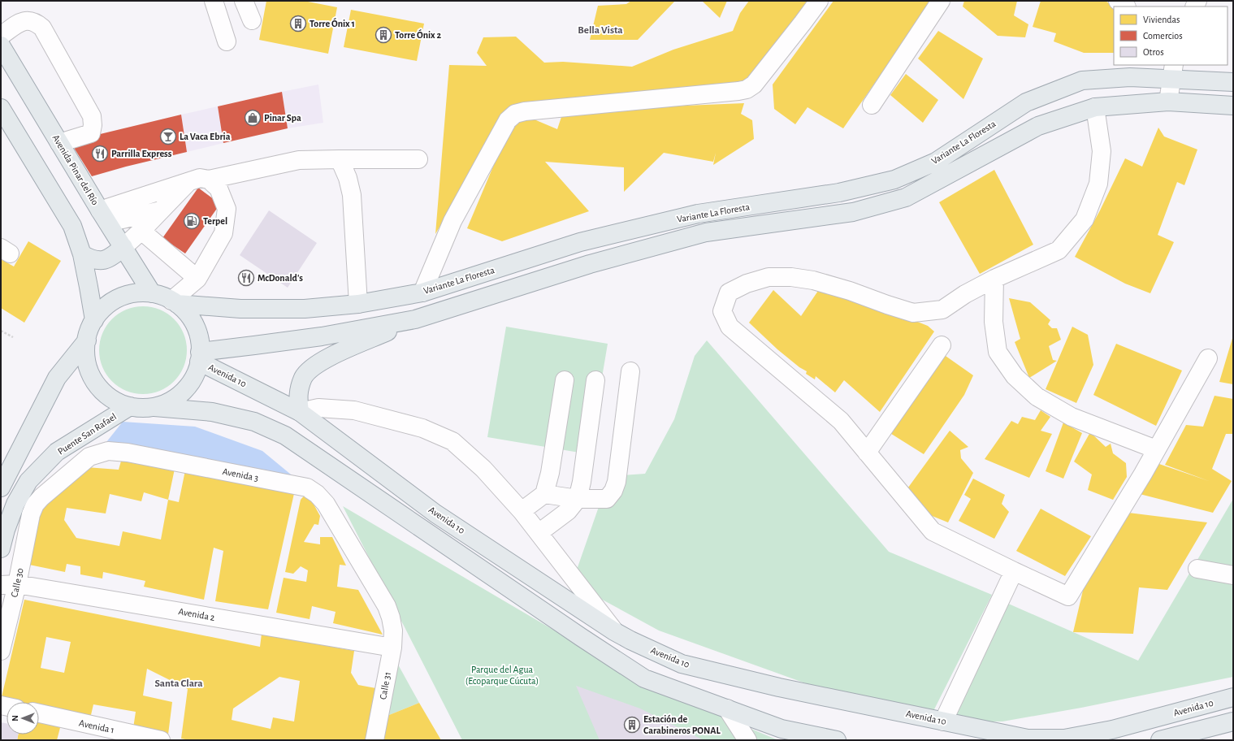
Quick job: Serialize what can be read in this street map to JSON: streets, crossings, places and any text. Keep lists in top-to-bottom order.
{
  "streets": {
    "main road": [
      "Variante La Floresta",
      "Avenida Pinar del Río",
      "Avenida 10",
      "Puente San Rafael"
    ],
    "street": [
      "Avenida 3",
      "Calle 30",
      "Avenida 2",
      "Calle 31",
      "Avenida 1"
    ]
  },
  "crossings": [
    ["Variante La Floresta", "Avenida Pinar del Río"],
    ["Variante La Floresta", "Avenida 10"],
    ["Variante La Floresta", "Puente San Rafael"],
    ["Avenida Pinar del Río", "Avenida 10"],
    ["Avenida Pinar del Río", "Puente San Rafael"],
    ["Avenida 10", "Puente San Rafael"],
    ["Avenida 3", "Calle 30"],
    ["Avenida 3", "Avenida 2"],
    ["Avenida 3", "Calle 31"],
    ["Calle 30", "Avenida 2"],
    ["Avenida 2", "Calle 31"]
  ],
  "districts": ["Bella Vista", "Santa Clara"],
  "parks": ["Parque del Agua (Ecoparque Cúcuta)"],
  "places": {
    "building": ["Torre Ónix 1", "Torre Ónix 2", "Estación de Carabineros PONAL"],
    "shop": ["Pinar Spa"],
    "bar": ["La Vaca Ebria"],
    "restaurant": ["Parrilla Express", "McDonald's"],
    "fuel station": ["Terpel"]
  },
  "legend": ["Viviendas", "Comercios", "Otros"],
  "north": "left"
}
